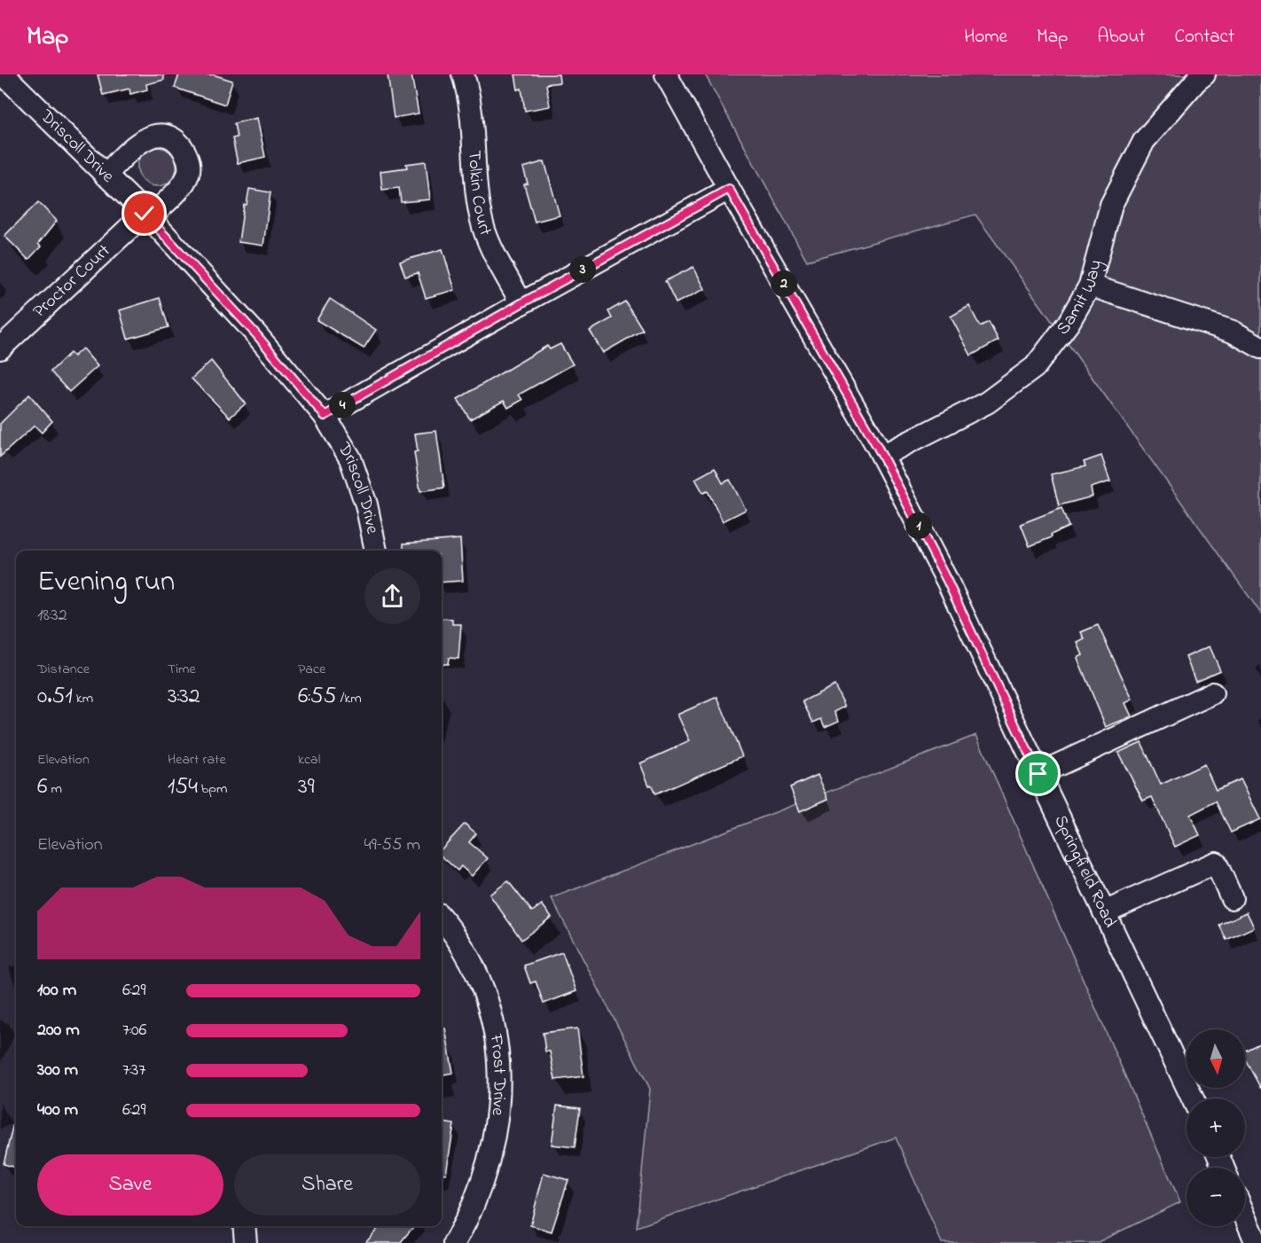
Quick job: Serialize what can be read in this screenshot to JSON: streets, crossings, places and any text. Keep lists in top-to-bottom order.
{
  "streets": {
    "street": [
      "Driscoll Drive",
      "Tolkin Court",
      "Proctor Court",
      "Samit Way",
      "Springfield Road",
      "Frost Drive"
    ]
  },
  "crossings": [
    ["Driscoll Drive", "Proctor Court"],
    ["Samit Way", "Springfield Road"]
  ],
  "north": "bottom",
  "page": {
    "header": "Map",
    "nav": [
      "Home",
      "Map",
      "About",
      "Contact"
    ],
    "pins": [
      "3",
      "2",
      "4",
      "1"
    ],
    "heading": ["Evening run", "18:32"],
    "stats": [
      ["Distance", "0.51 km"],
      ["Time", "3:32"],
      ["Pace", "6:55 /km"],
      ["Elevation", "6 m"],
      ["Heart rate", "154 bpm"],
      ["kcal", "39"]
    ],
    "chart": ["Elevation", "49–55 m"],
    "list": [
      {
        "name": "100 m",
        "note": "6:29"
      },
      {
        "name": "200 m",
        "note": "7:06"
      },
      {
        "name": "300 m",
        "note": "7:37"
      },
      {
        "name": "400 m",
        "note": "6:29"
      }
    ],
    "map_buttons": ["+", "−"],
    "buttons": ["Save", "Share"]
  }
}
